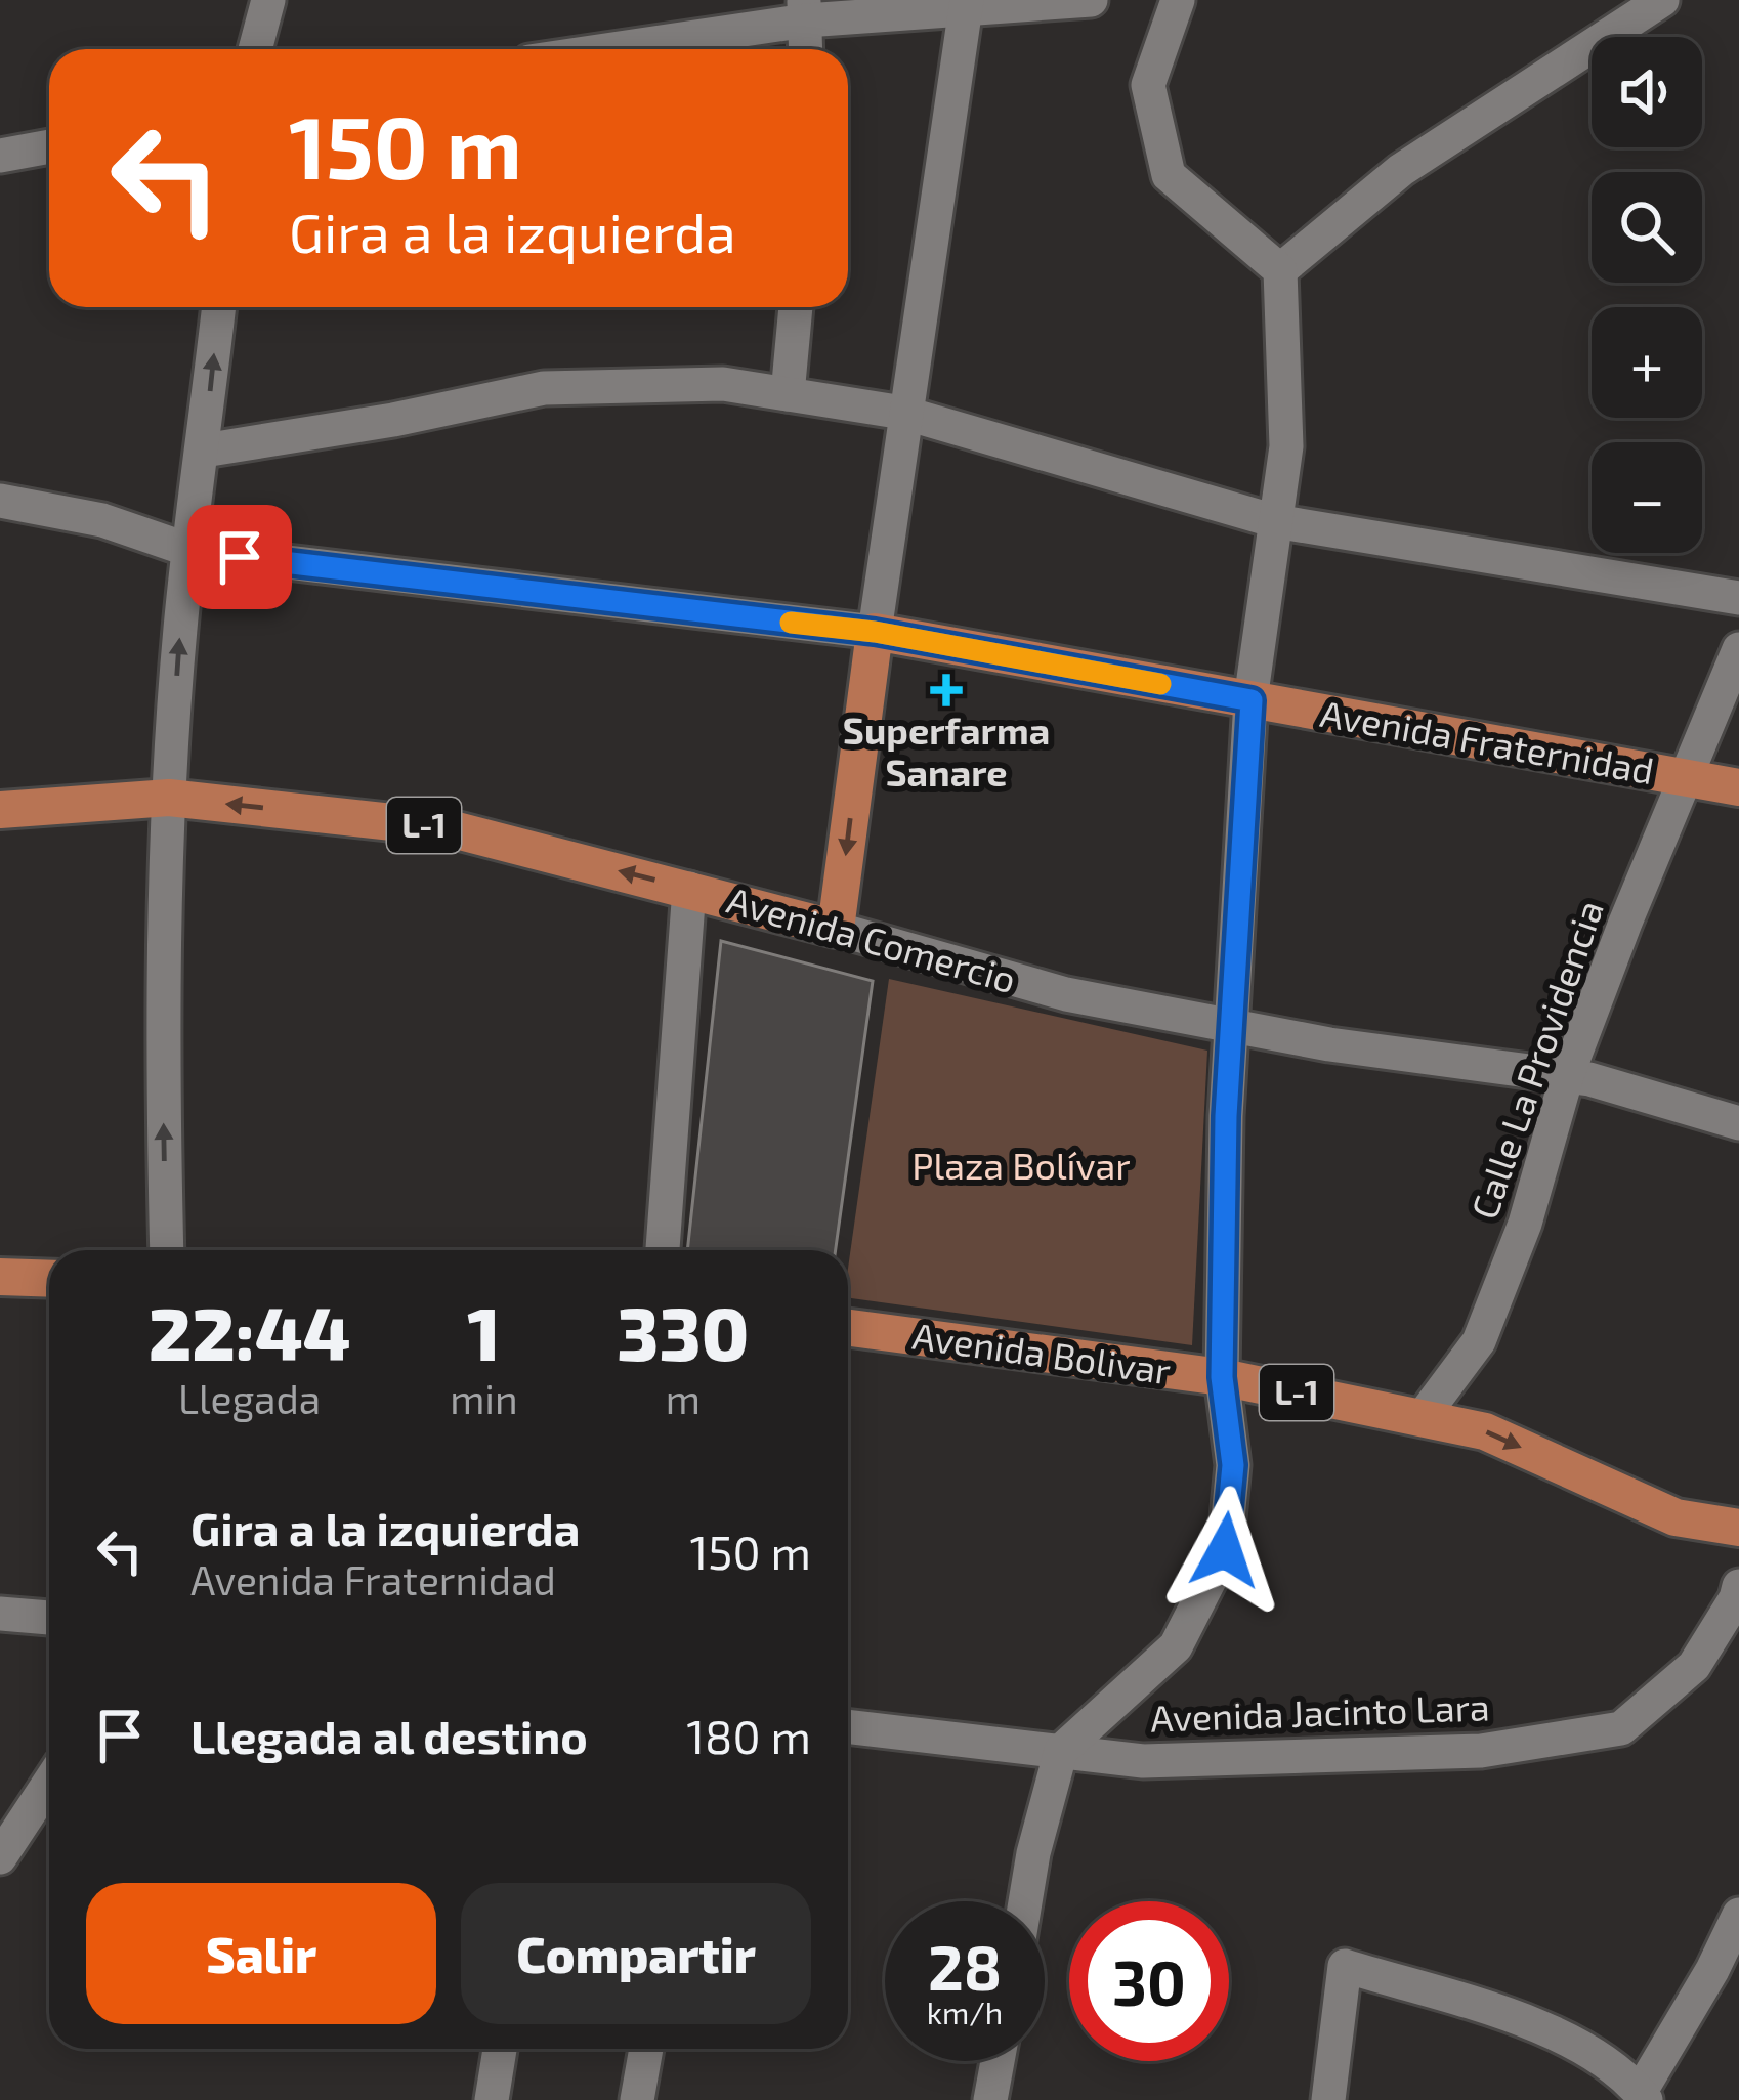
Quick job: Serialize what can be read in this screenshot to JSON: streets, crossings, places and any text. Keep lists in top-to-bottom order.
{
  "streets": {
    "main road": [
      "Avenida Fraternidad",
      "L-1",
      "Avenida Comercio",
      "Avenida Bolivar"
    ],
    "street": ["Calle La Providencia", "Avenida Jacinto Lara"]
  },
  "crossings": [
    ["Avenida Fraternidad", "Calle La Providencia"],
    ["Avenida Comercio", "Calle La Providencia"],
    ["Calle La Providencia", "Avenida Bolivar"]
  ],
  "one_way": ["Avenida Bolivar"],
  "parks": ["Plaza Bolívar"],
  "places": {
    "health": ["Superfarma Sanare"]
  },
  "page": {
    "map_buttons": ["+", "−"],
    "turn": ["150 m", "Gira a la izquierda"],
    "eta": [
      "22:44",
      "Llegada",
      "1",
      "min",
      "330",
      "m"
    ],
    "list": [
      {
        "name": "Gira a la izquierda",
        "note": "Avenida Fraternidad",
        "value": "150 m"
      },
      {
        "name": "Llegada al destino",
        "value": "180 m"
      }
    ],
    "buttons": ["Salir", "Compartir"],
    "speed": "28 km/h",
    "limit": "30"
  }
}
